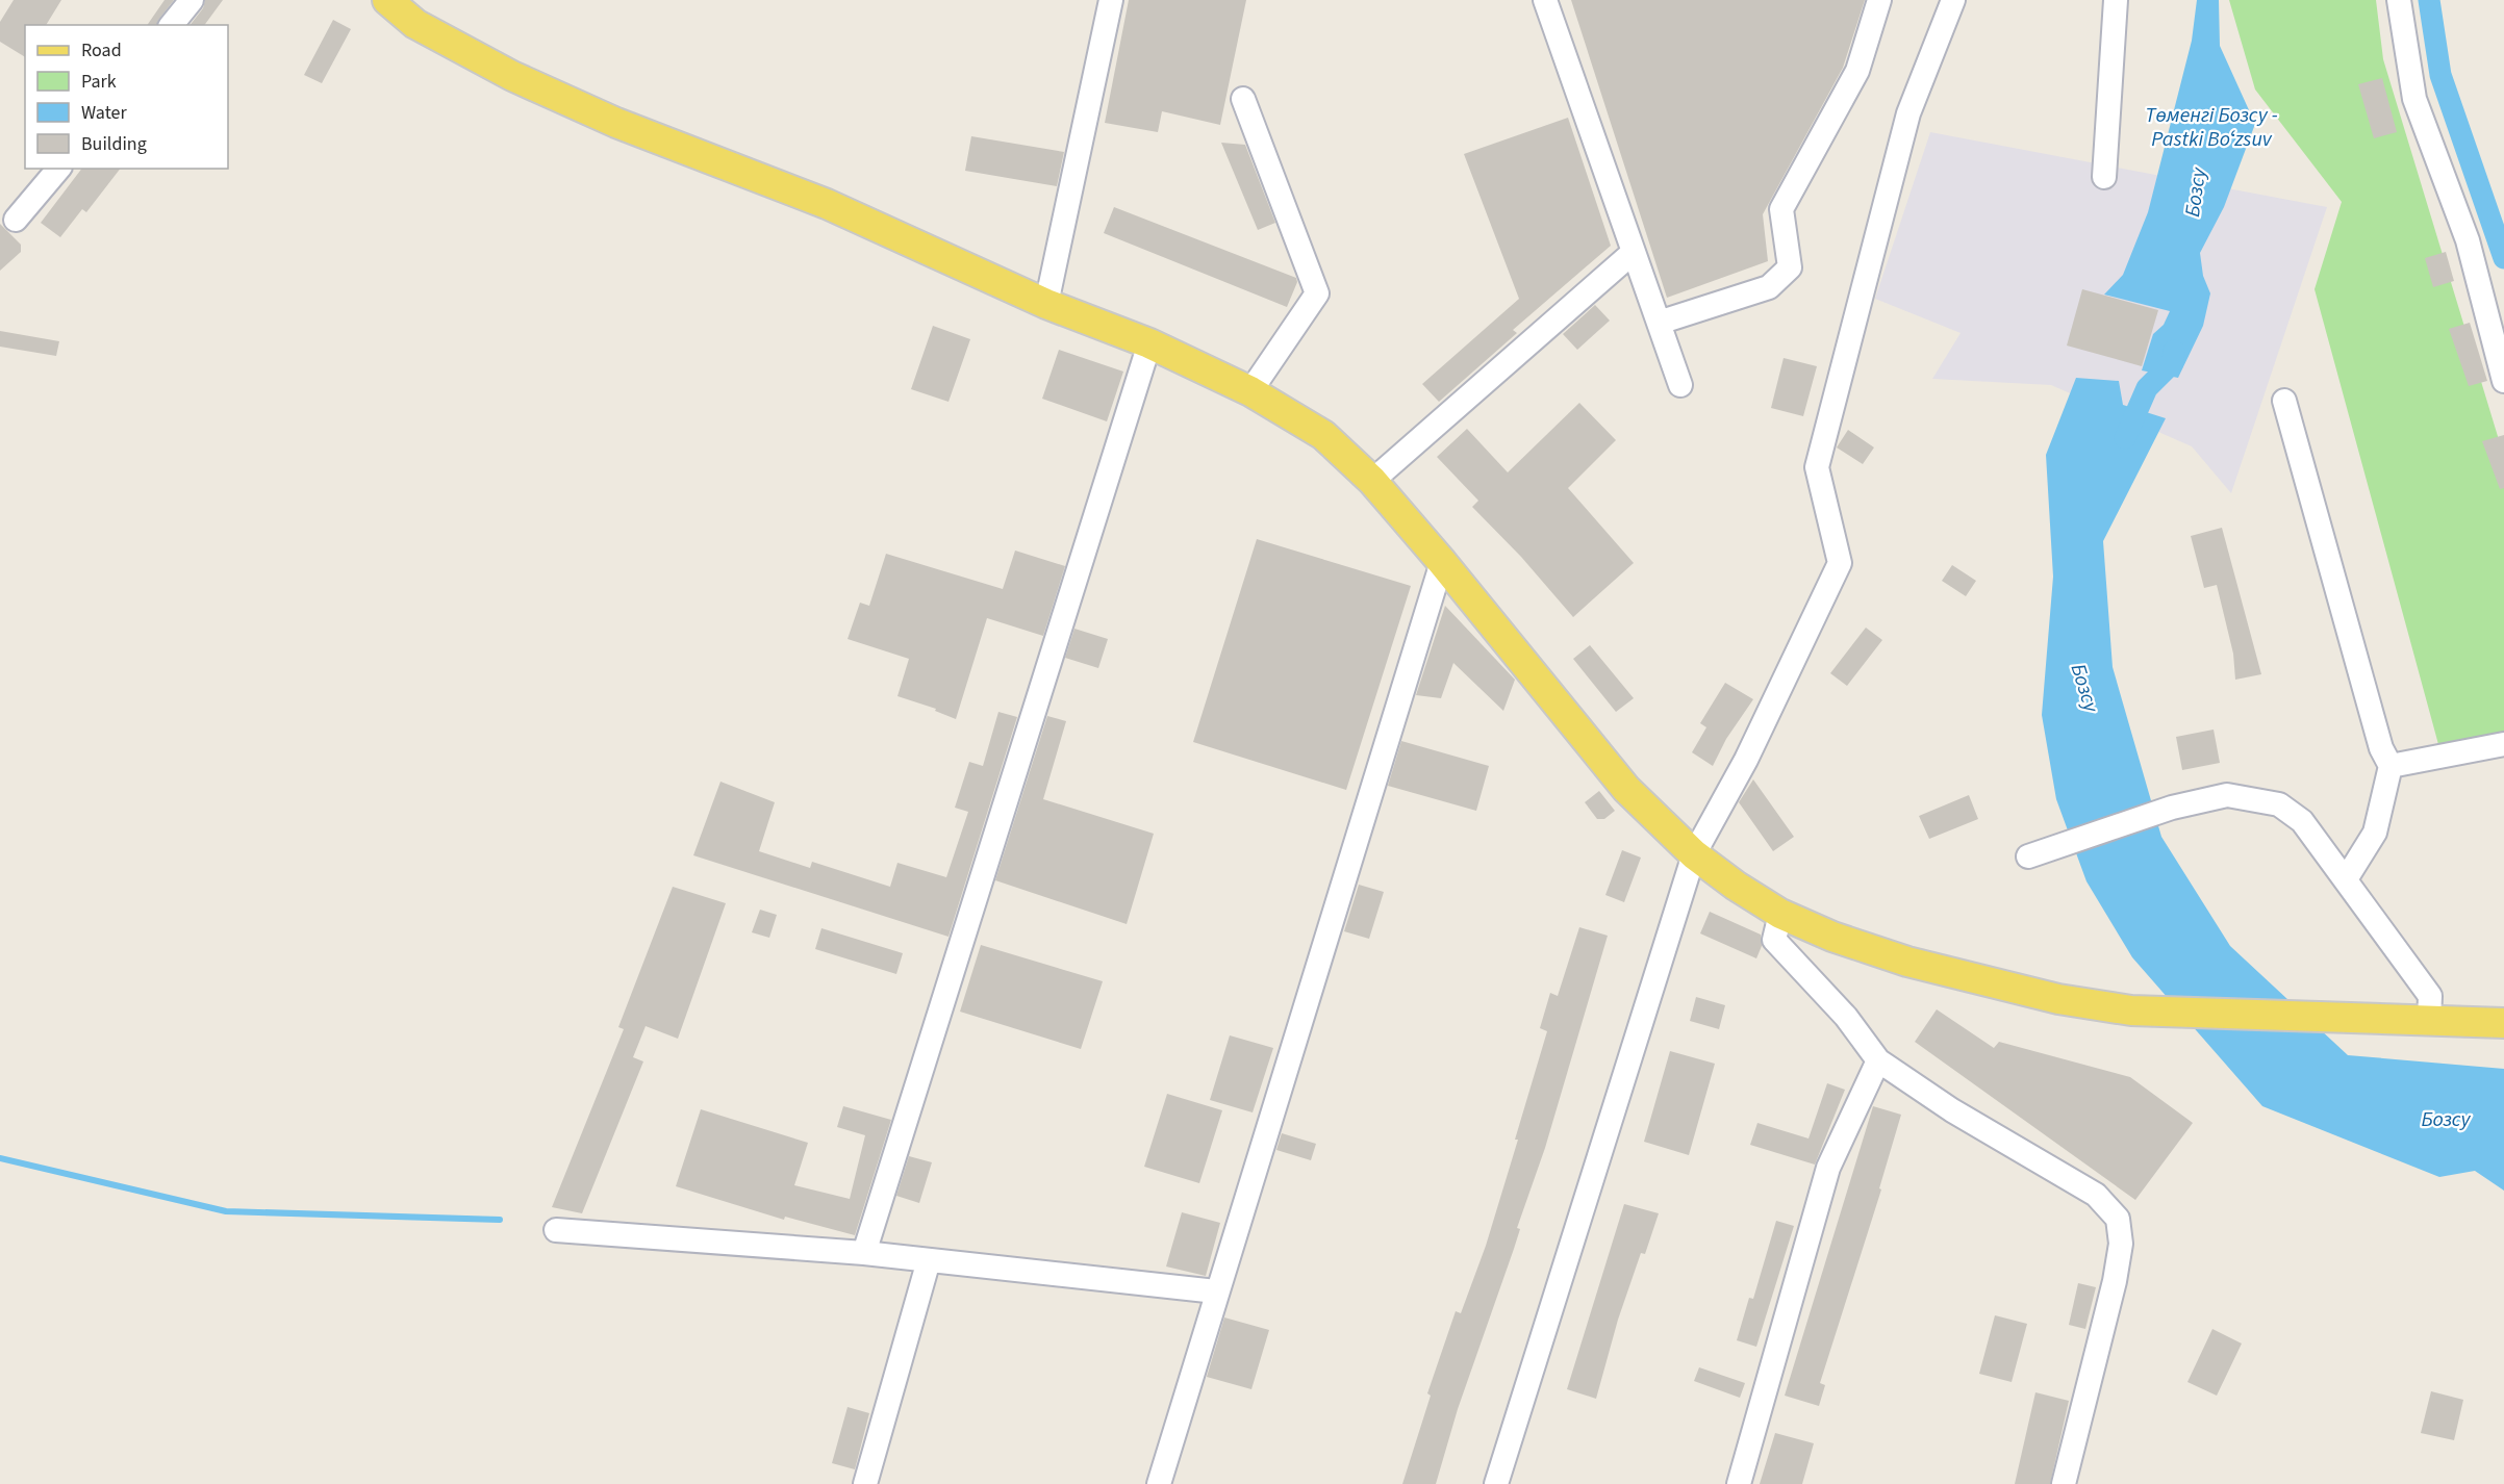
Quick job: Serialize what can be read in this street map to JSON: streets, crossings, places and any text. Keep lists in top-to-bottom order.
{
  "water": ["Төменгі Бозсу - Pastki Boʻzsuv", "Бозсу"],
  "legend": [
    "Road",
    "Park",
    "Water",
    "Building"
  ]
}
